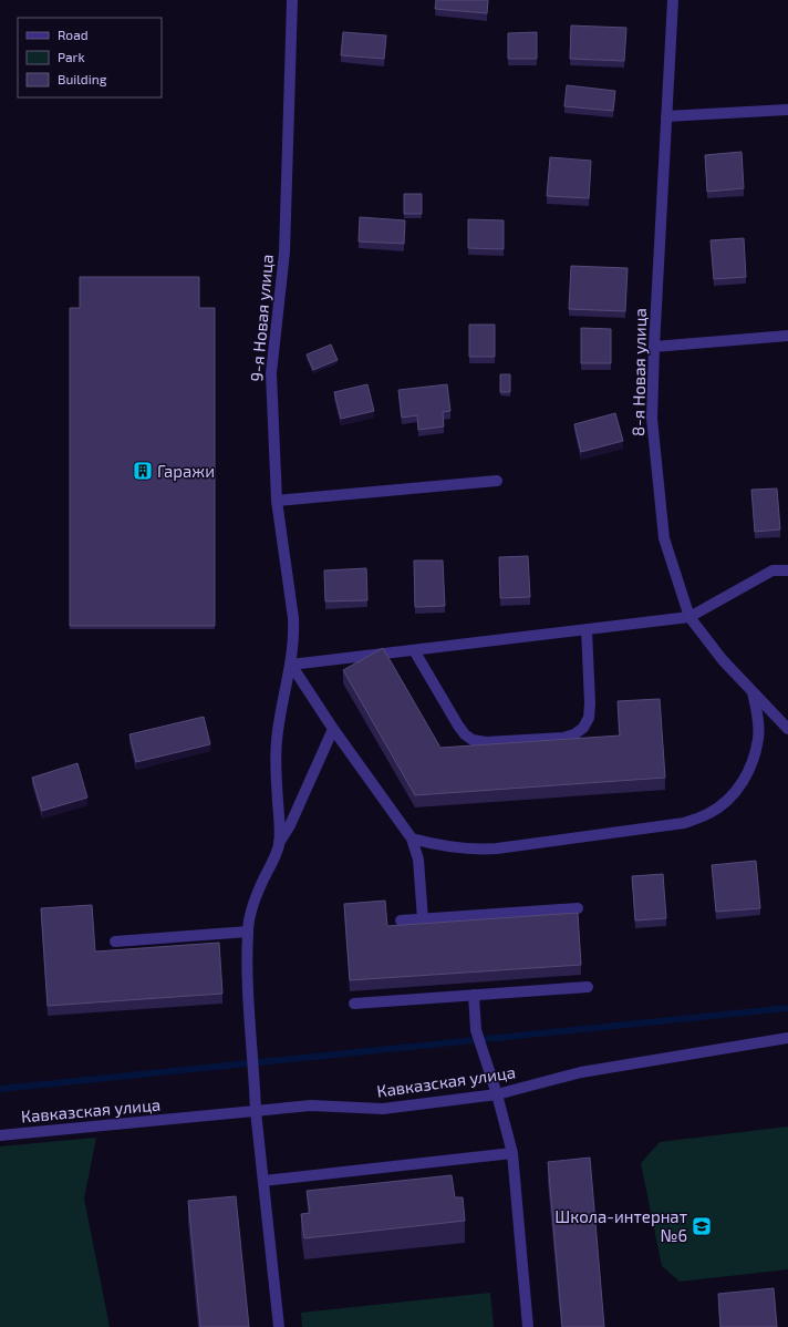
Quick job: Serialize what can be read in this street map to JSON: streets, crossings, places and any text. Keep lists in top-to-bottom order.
{
  "streets": {
    "street": ["9-я Новая улица", "8-я Новая улица", "Кавказская улица"]
  },
  "places": {
    "building": ["Гаражи"],
    "school or university": ["Школа-интернат №6"]
  },
  "legend": ["Road", "Park", "Building"]
}
